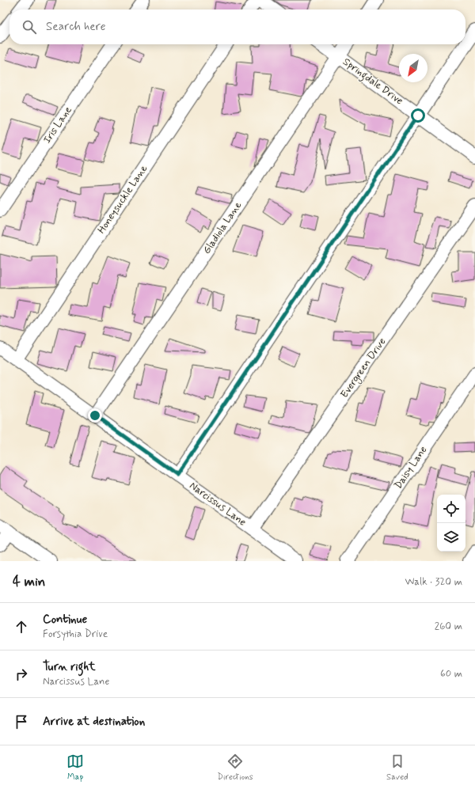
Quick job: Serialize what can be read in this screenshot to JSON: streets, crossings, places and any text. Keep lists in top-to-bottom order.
{
  "streets": {
    "street": [
      "Springdale Drive",
      "Iris Lane",
      "Honeysuckle Lane",
      "Gladiola Lane",
      "Evergreen Drive",
      "Daisy Lane",
      "Narcissus Lane"
    ]
  },
  "crossings": [
    ["Springdale Drive", "Gladiola Lane"],
    ["Honeysuckle Lane", "Narcissus Lane"],
    ["Gladiola Lane", "Narcissus Lane"],
    ["Evergreen Drive", "Narcissus Lane"]
  ],
  "north": "bottom left",
  "page": {
    "search": "Search here",
    "heading": ["4 min", "Walk · 320 m"],
    "list": [
      ["Continue", "Forsythia Drive", "260 m"],
      ["Turn right", "Narcissus Lane", "60 m"],
      "Arrive at destination"
    ],
    "nav": ["Map", "Directions", "Saved"]
  }
}
